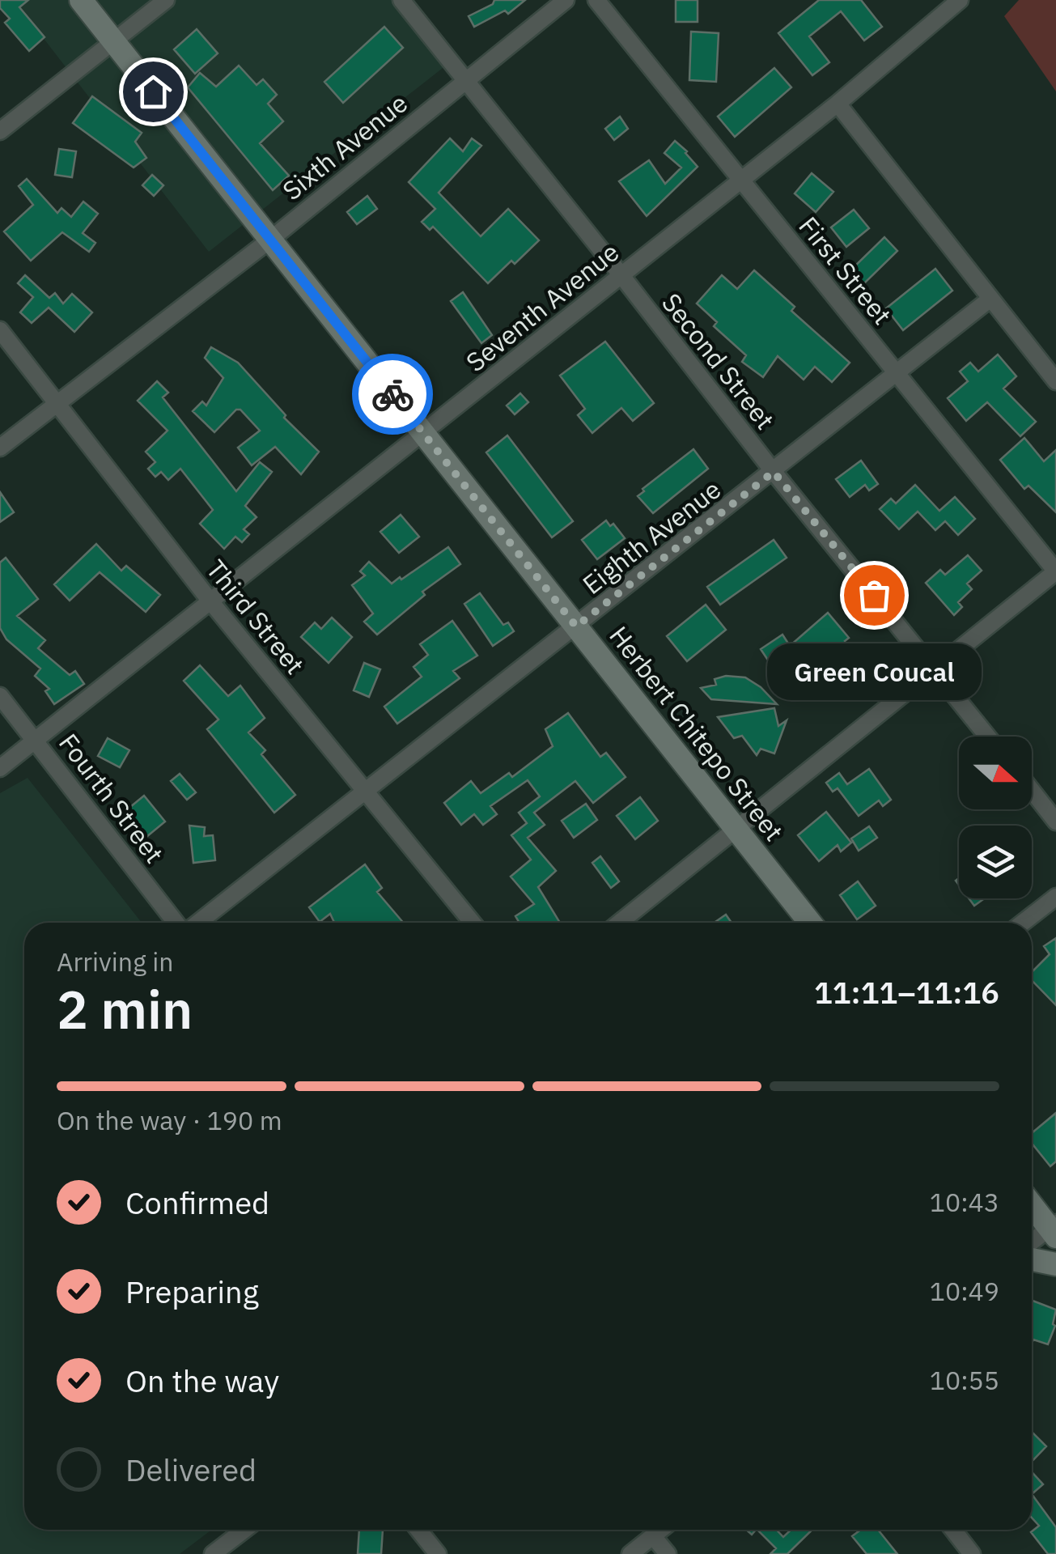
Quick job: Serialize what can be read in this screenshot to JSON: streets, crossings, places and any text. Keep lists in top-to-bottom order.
{
  "streets": {
    "main road": ["Herbert Chitepo Street"],
    "street": [
      "Sixth Avenue",
      "First Street",
      "Seventh Avenue",
      "Second Street",
      "Eighth Avenue",
      "Third Street",
      "Fourth Street"
    ]
  },
  "crossings": [
    ["Sixth Avenue", "Second Street"],
    ["Sixth Avenue", "Third Street"],
    ["Sixth Avenue", "Herbert Chitepo Street"],
    ["First Street", "Seventh Avenue"],
    ["First Street", "Eighth Avenue"],
    ["Seventh Avenue", "Second Street"],
    ["Seventh Avenue", "Third Street"],
    ["Seventh Avenue", "Herbert Chitepo Street"],
    ["Seventh Avenue", "Fourth Street"],
    ["Second Street", "Eighth Avenue"],
    ["Eighth Avenue", "Third Street"],
    ["Eighth Avenue", "Herbert Chitepo Street"]
  ],
  "places": ["Green Coucal"],
  "north": "right",
  "page": {
    "bubble": "Green Coucal",
    "heading": ["2 min", "Arriving in", "11:11–11:16"],
    "bar": "On the way · 190 m",
    "list": [
      ["Confirmed", "10:43"],
      ["Preparing", "10:49"],
      ["On the way", "10:55"],
      "Delivered"
    ]
  }
}
